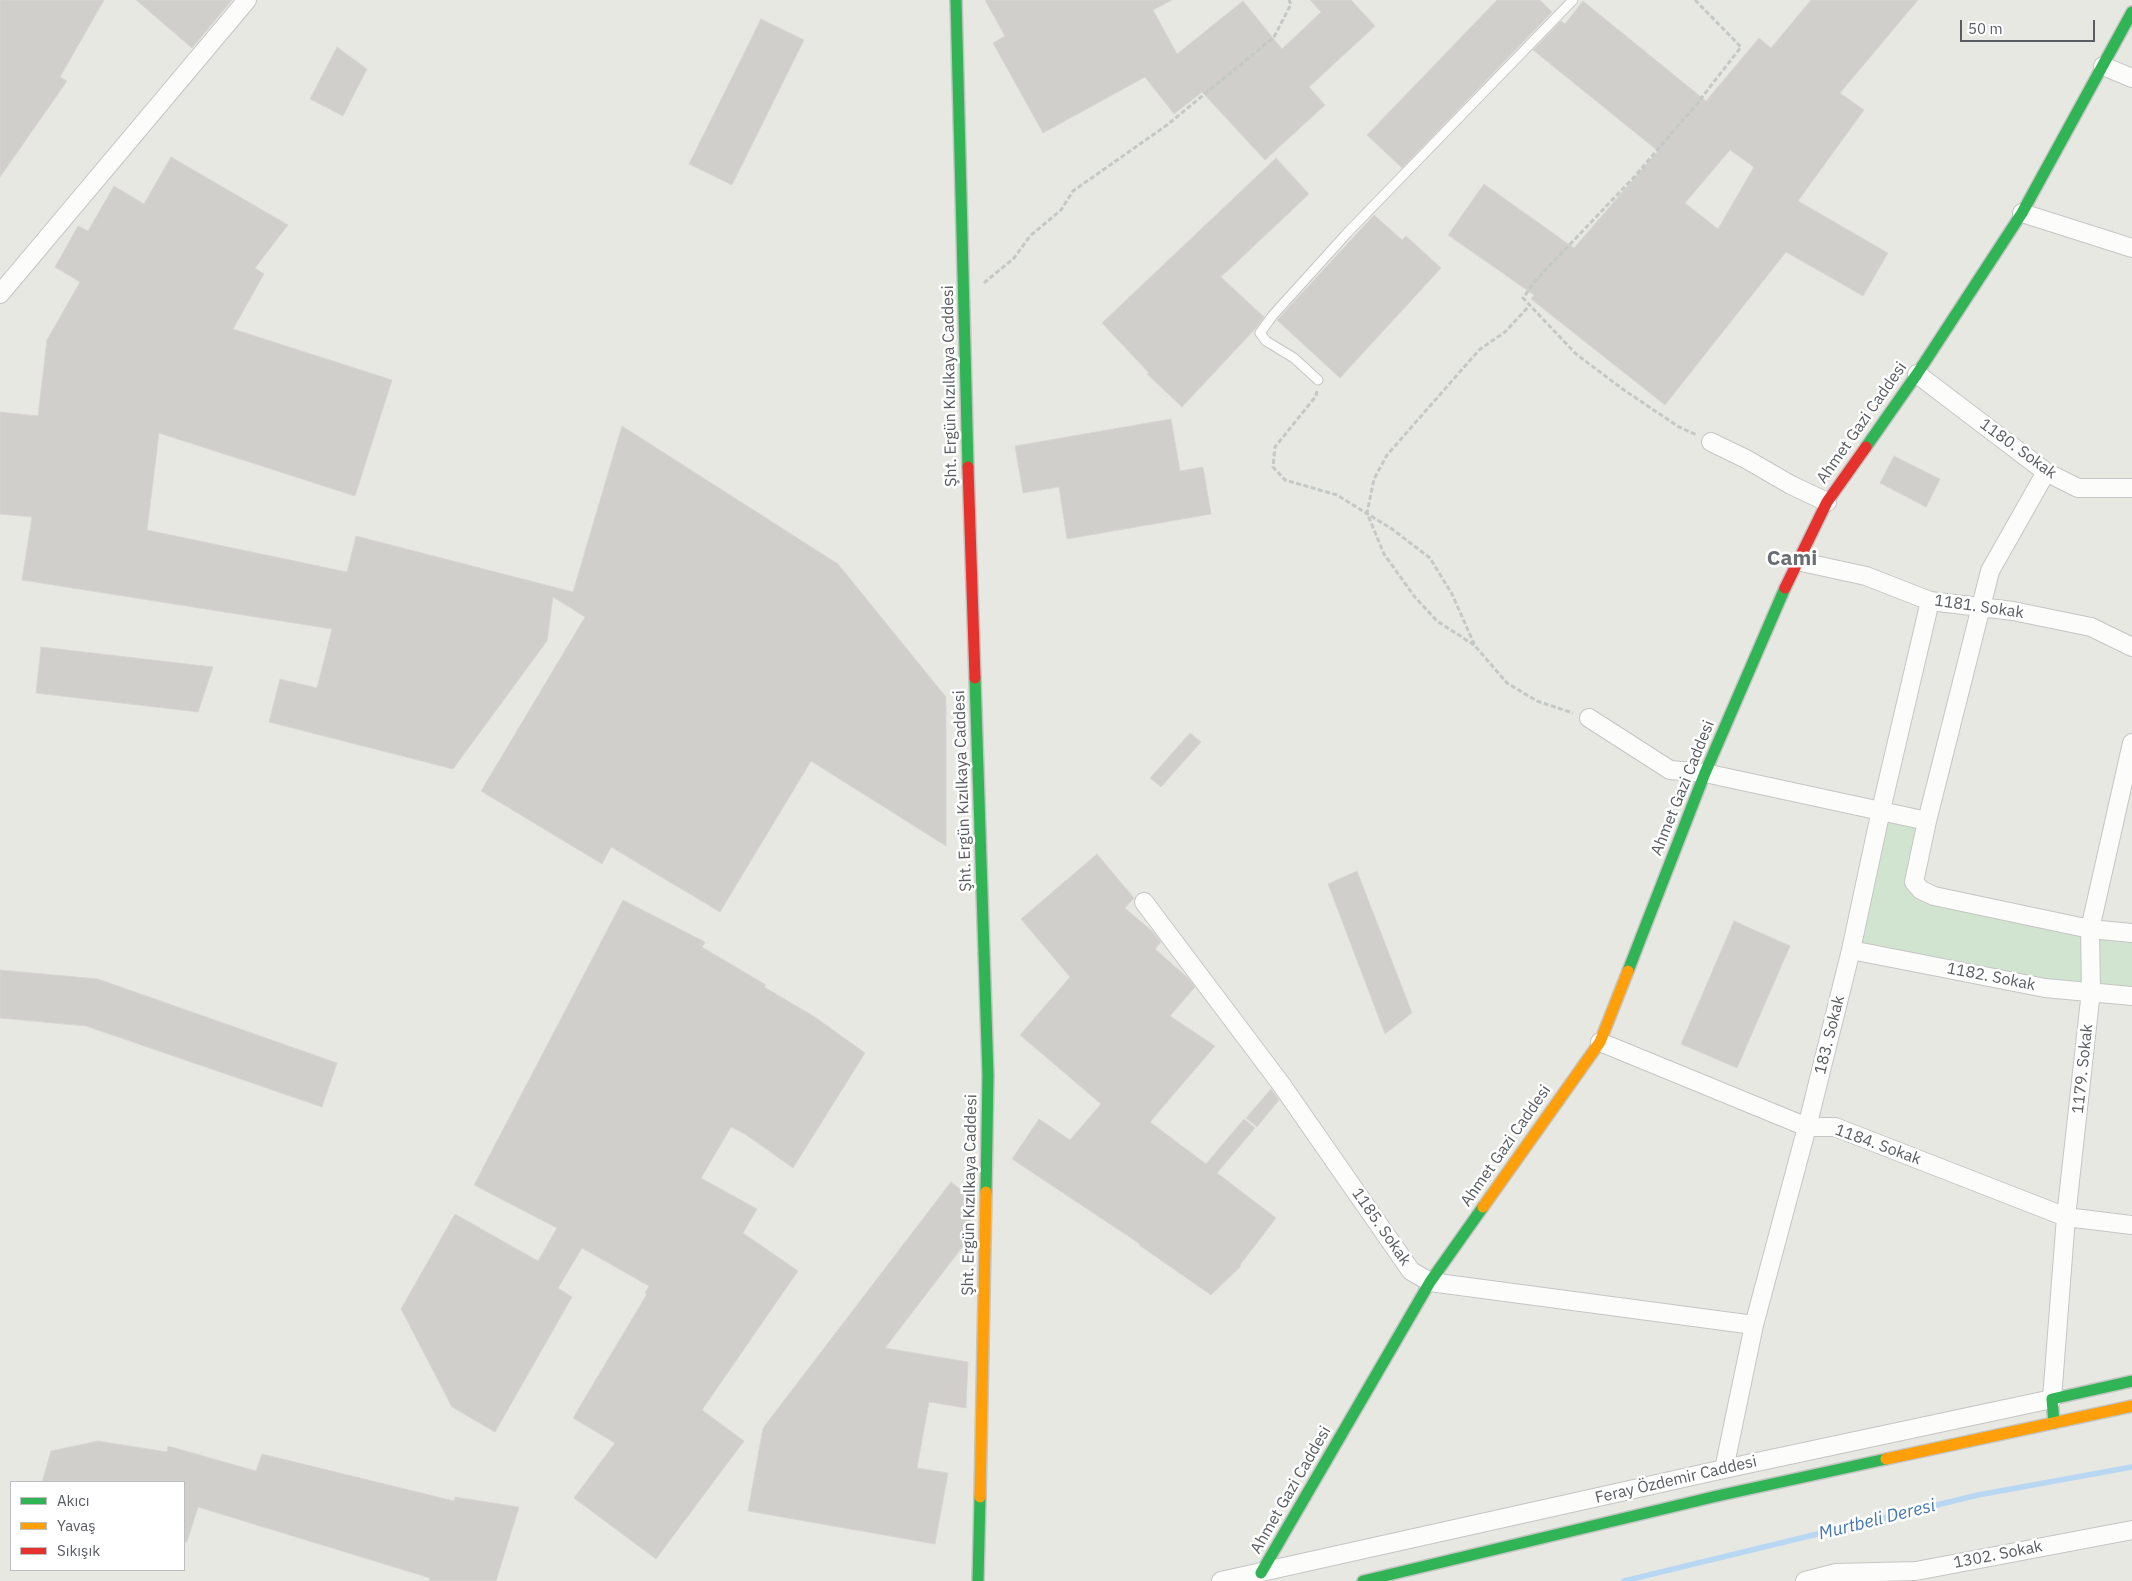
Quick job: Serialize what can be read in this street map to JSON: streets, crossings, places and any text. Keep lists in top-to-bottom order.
{
  "streets": {
    "street": [
      "Şht. Ergün Kızılkaya Caddesi",
      "Ahmet Gazi Caddesi",
      "1180. Sokak",
      "1181. Sokak",
      "1182. Sokak",
      "183. Sokak",
      "1179. Sokak",
      "1184. Sokak",
      "1185. Sokak",
      "Feray Özdemir Caddesi",
      "1302. Sokak"
    ]
  },
  "crossings": [
    ["Ahmet Gazi Caddesi", "1180. Sokak"],
    ["Ahmet Gazi Caddesi", "1181. Sokak"],
    ["Ahmet Gazi Caddesi", "1184. Sokak"],
    ["Ahmet Gazi Caddesi", "1185. Sokak"],
    ["Ahmet Gazi Caddesi", "Feray Özdemir Caddesi"],
    ["1181. Sokak", "183. Sokak"],
    ["1182. Sokak", "183. Sokak"],
    ["1182. Sokak", "1179. Sokak"],
    ["183. Sokak", "1184. Sokak"],
    ["183. Sokak", "1185. Sokak"],
    ["183. Sokak", "Feray Özdemir Caddesi"],
    ["1179. Sokak", "1184. Sokak"],
    ["1179. Sokak", "Feray Özdemir Caddesi"]
  ],
  "districts": ["Cami"],
  "water": ["Murtbeli Deresi"],
  "legend": ["Akıcı", "Yavaş", "Sıkışık"],
  "scale_bar": "50 m"
}
